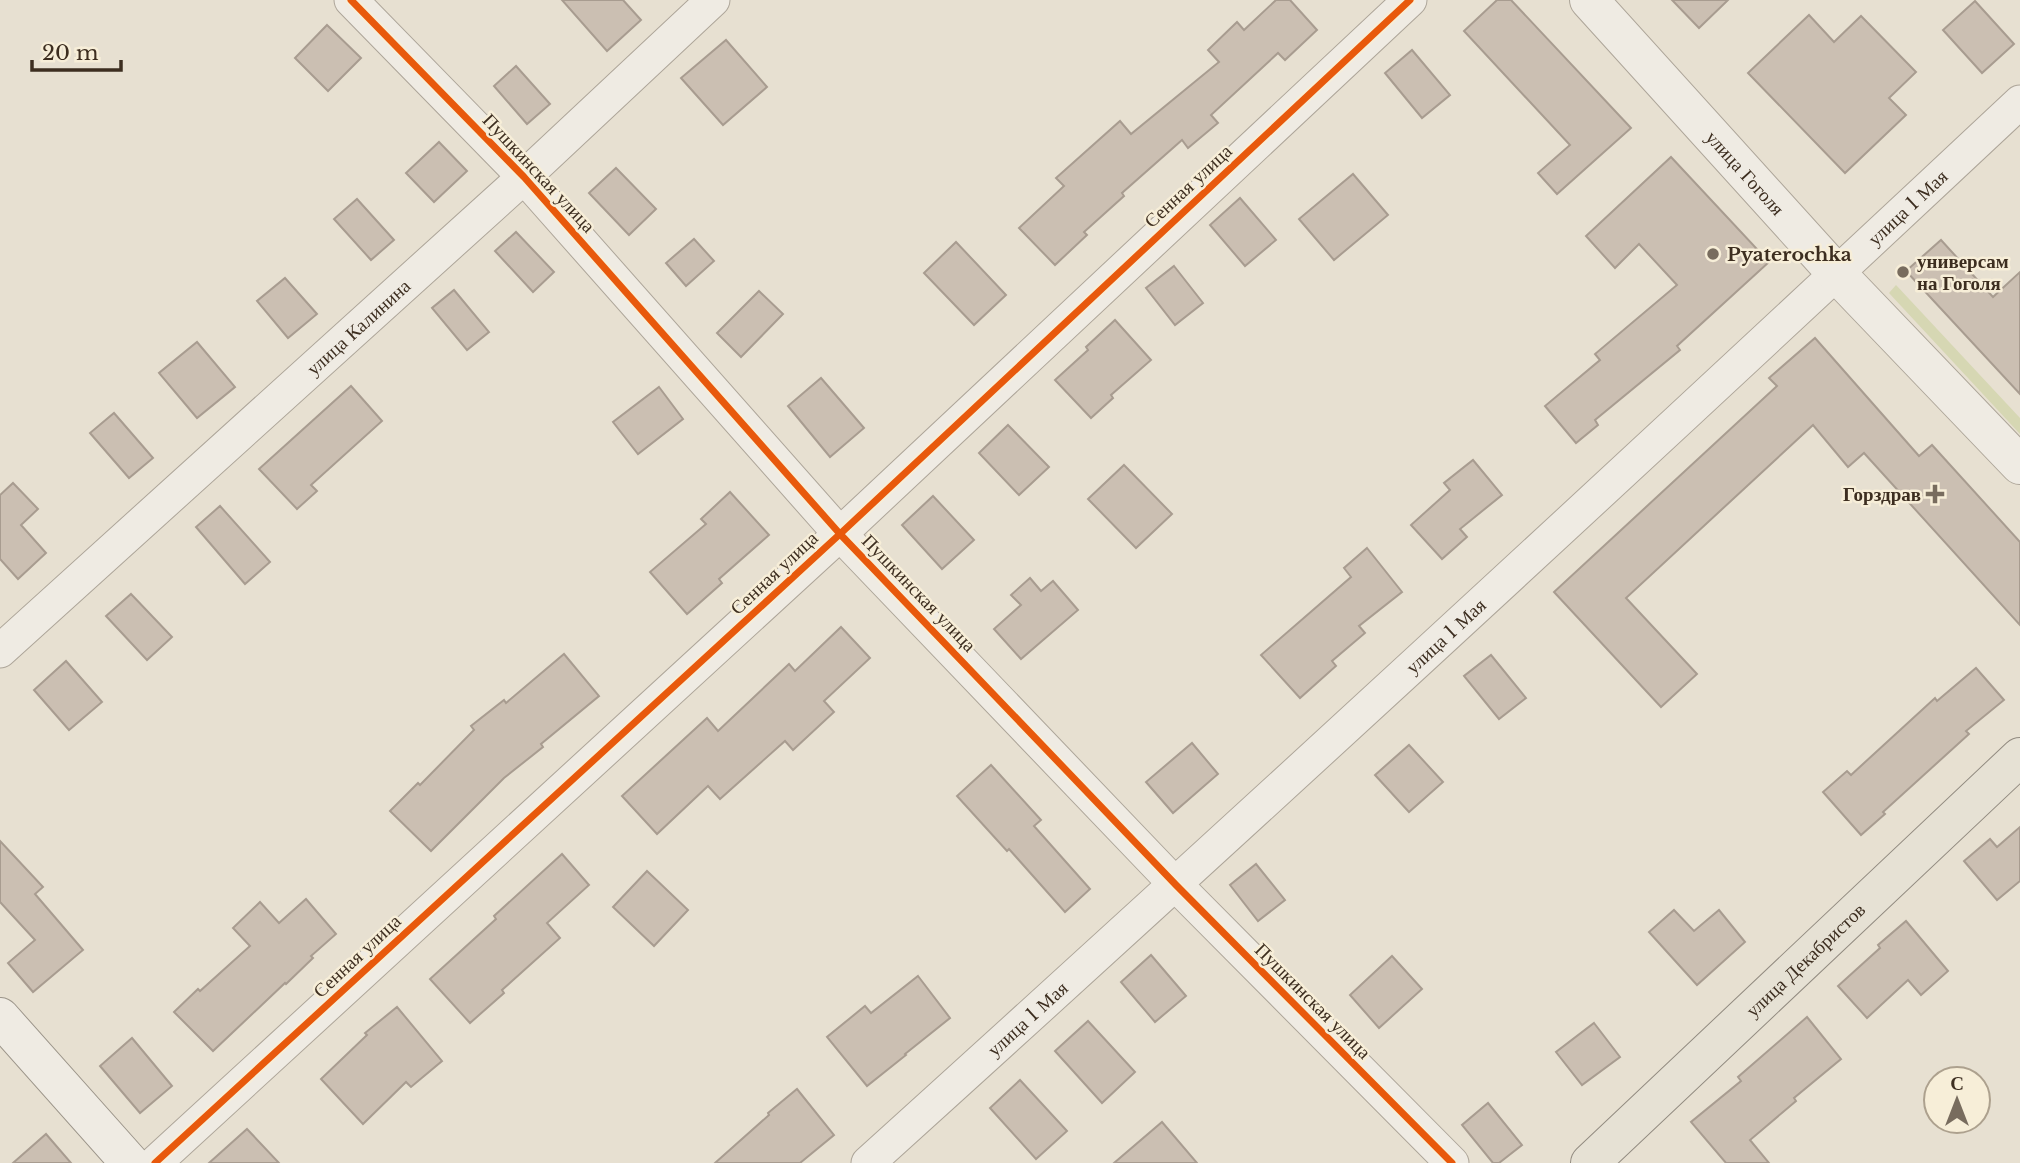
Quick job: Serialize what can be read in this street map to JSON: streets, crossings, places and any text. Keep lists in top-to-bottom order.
{
  "streets": {
    "main road": ["улица Декабристов"],
    "street": [
      "Пушкинская улица",
      "улица Гоголя",
      "Сенная улица",
      "улица 1 Мая",
      "улица Калинина"
    ]
  },
  "crossings": [
    ["Пушкинская улица", "Сенная улица"],
    ["Пушкинская улица", "улица 1 Мая"],
    ["Пушкинская улица", "улица Калинина"],
    ["улица Гоголя", "улица 1 Мая"]
  ],
  "places": {
    "other": ["Pyaterochka", "универсам на Гоголя"],
    "health": ["Горздрав"]
  },
  "scale_bar": "20 m",
  "north": "top"
}
